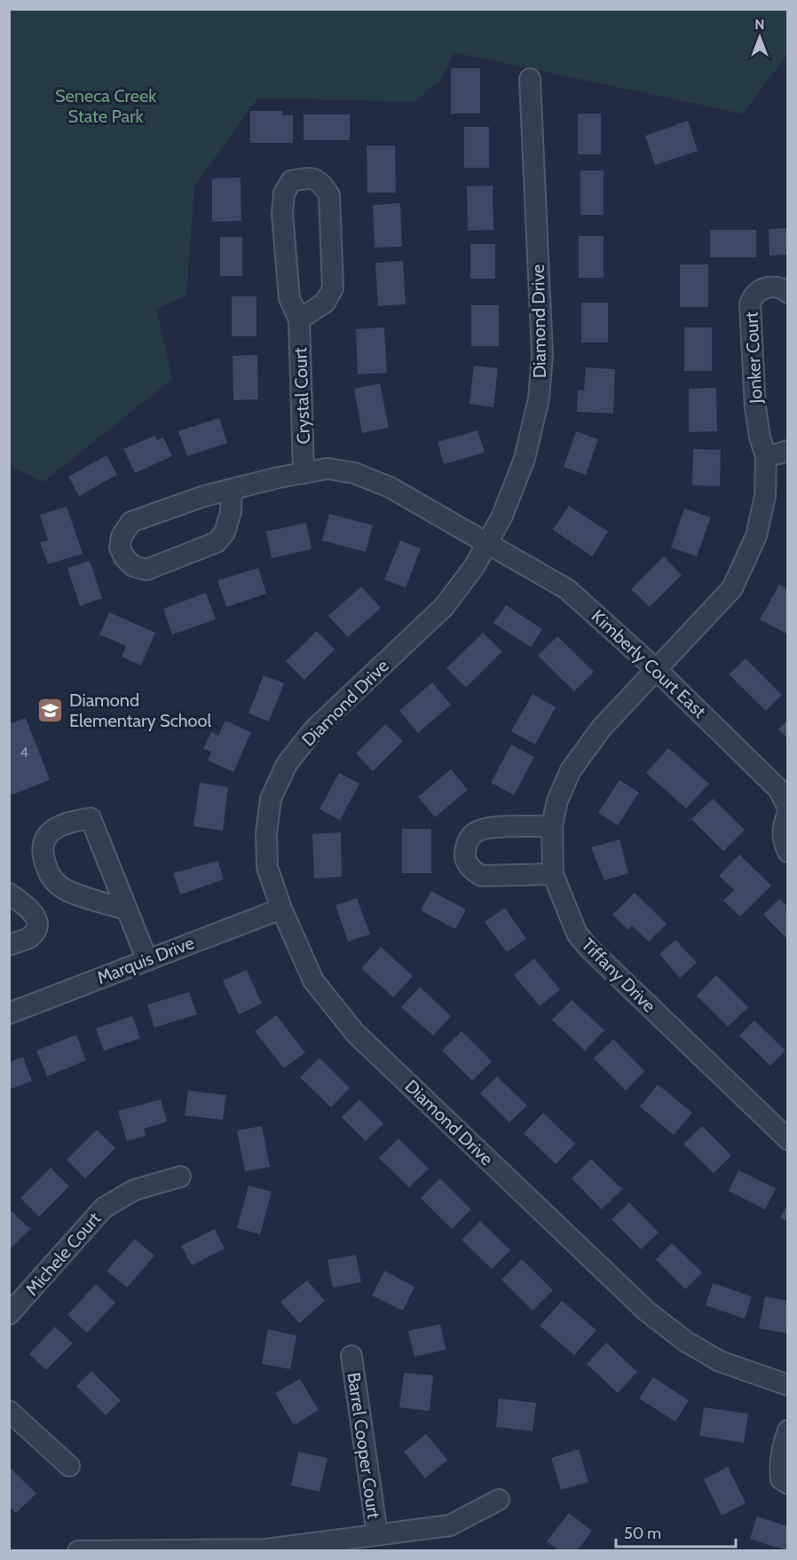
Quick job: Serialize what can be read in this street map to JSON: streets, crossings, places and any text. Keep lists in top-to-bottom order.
{
  "streets": {
    "street": [
      "Diamond Drive",
      "Jonker Court",
      "Crystal Court",
      "Kimberly Court East",
      "Marquis Drive",
      "Tiffany Drive",
      "Michele Court",
      "Barrel Cooper Court"
    ]
  },
  "crossings": [
    ["Diamond Drive", "Kimberly Court East"],
    ["Diamond Drive", "Marquis Drive"],
    ["Jonker Court", "Kimberly Court East"],
    ["Jonker Court", "Tiffany Drive"],
    ["Crystal Court", "Kimberly Court East"],
    ["Kimberly Court East", "Tiffany Drive"]
  ],
  "parks": ["Seneca Creek State Park"],
  "places": {
    "school or university": ["Diamond Elementary School"]
  },
  "house_numbers": ["4"],
  "scale_bar": "50 m",
  "north": "top"
}
